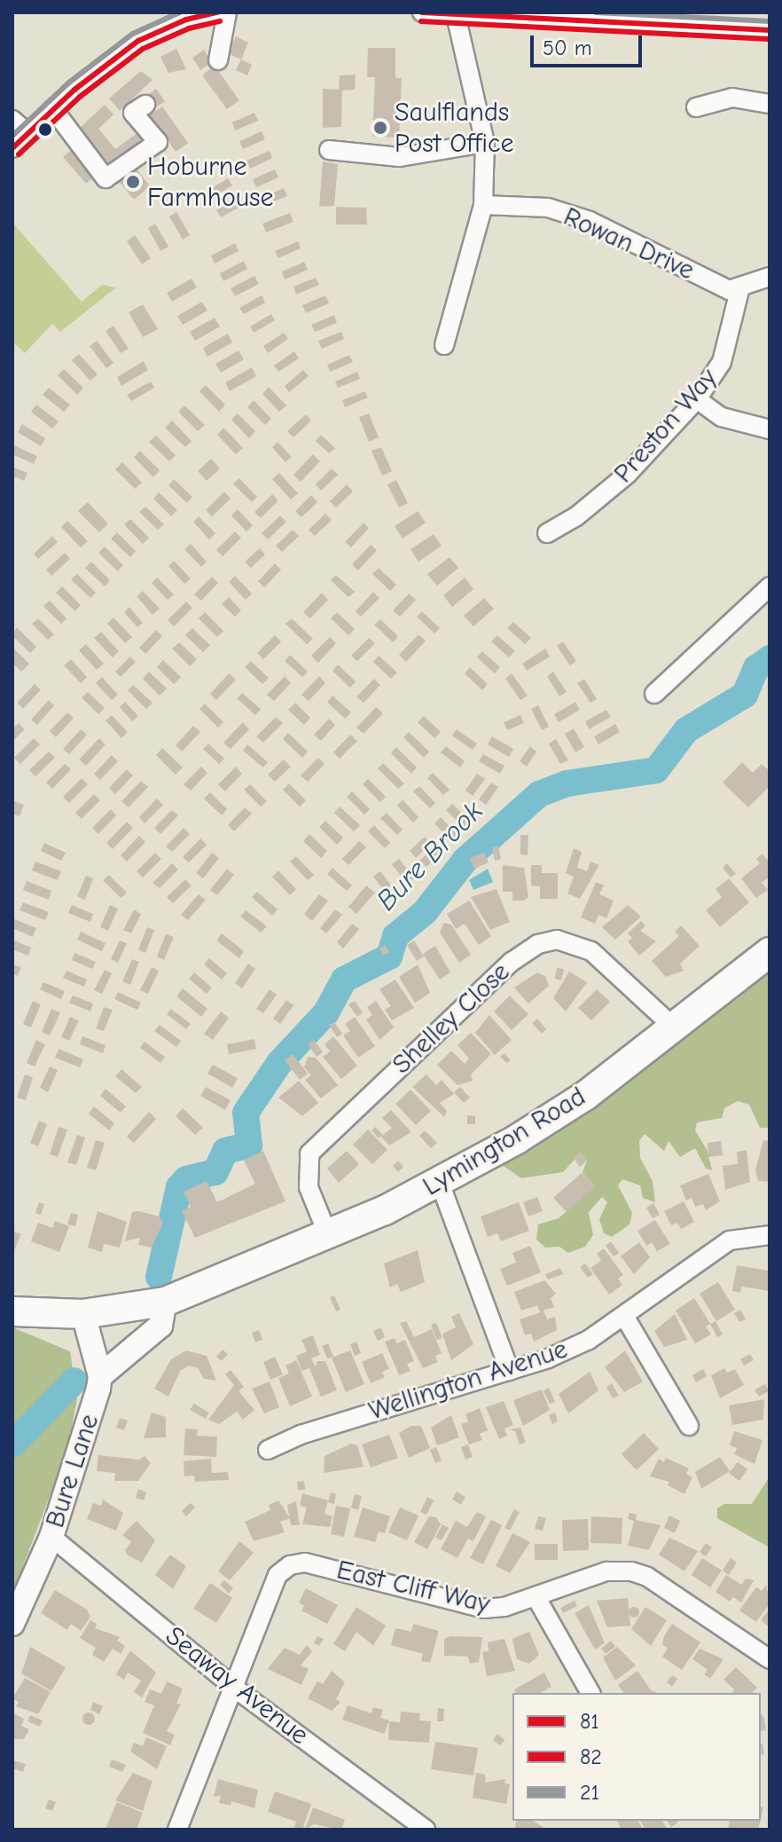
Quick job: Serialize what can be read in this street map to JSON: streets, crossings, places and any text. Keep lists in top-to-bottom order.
{
  "streets": {
    "main road": ["Lymington Road"],
    "street": [
      "Rowan Drive",
      "Preston Way",
      "Shelley Close",
      "Wellington Avenue",
      "Bure Lane",
      "East Cliff Way",
      "Seaway Avenue"
    ]
  },
  "crossings": [
    ["Rowan Drive", "Preston Way"],
    ["Shelley Close", "Lymington Road"],
    ["Lymington Road", "Bure Lane"],
    ["Bure Lane", "Seaway Avenue"],
    ["East Cliff Way", "Seaway Avenue"]
  ],
  "water": ["Bure Brook"],
  "places": ["Saulflands Post Office", "Hoburne Farmhouse"],
  "lines": ["transit line 81", "transit line 21", "transit line 82"],
  "legend": ["81", "82", "21"],
  "scale_bar": "50 m"
}
